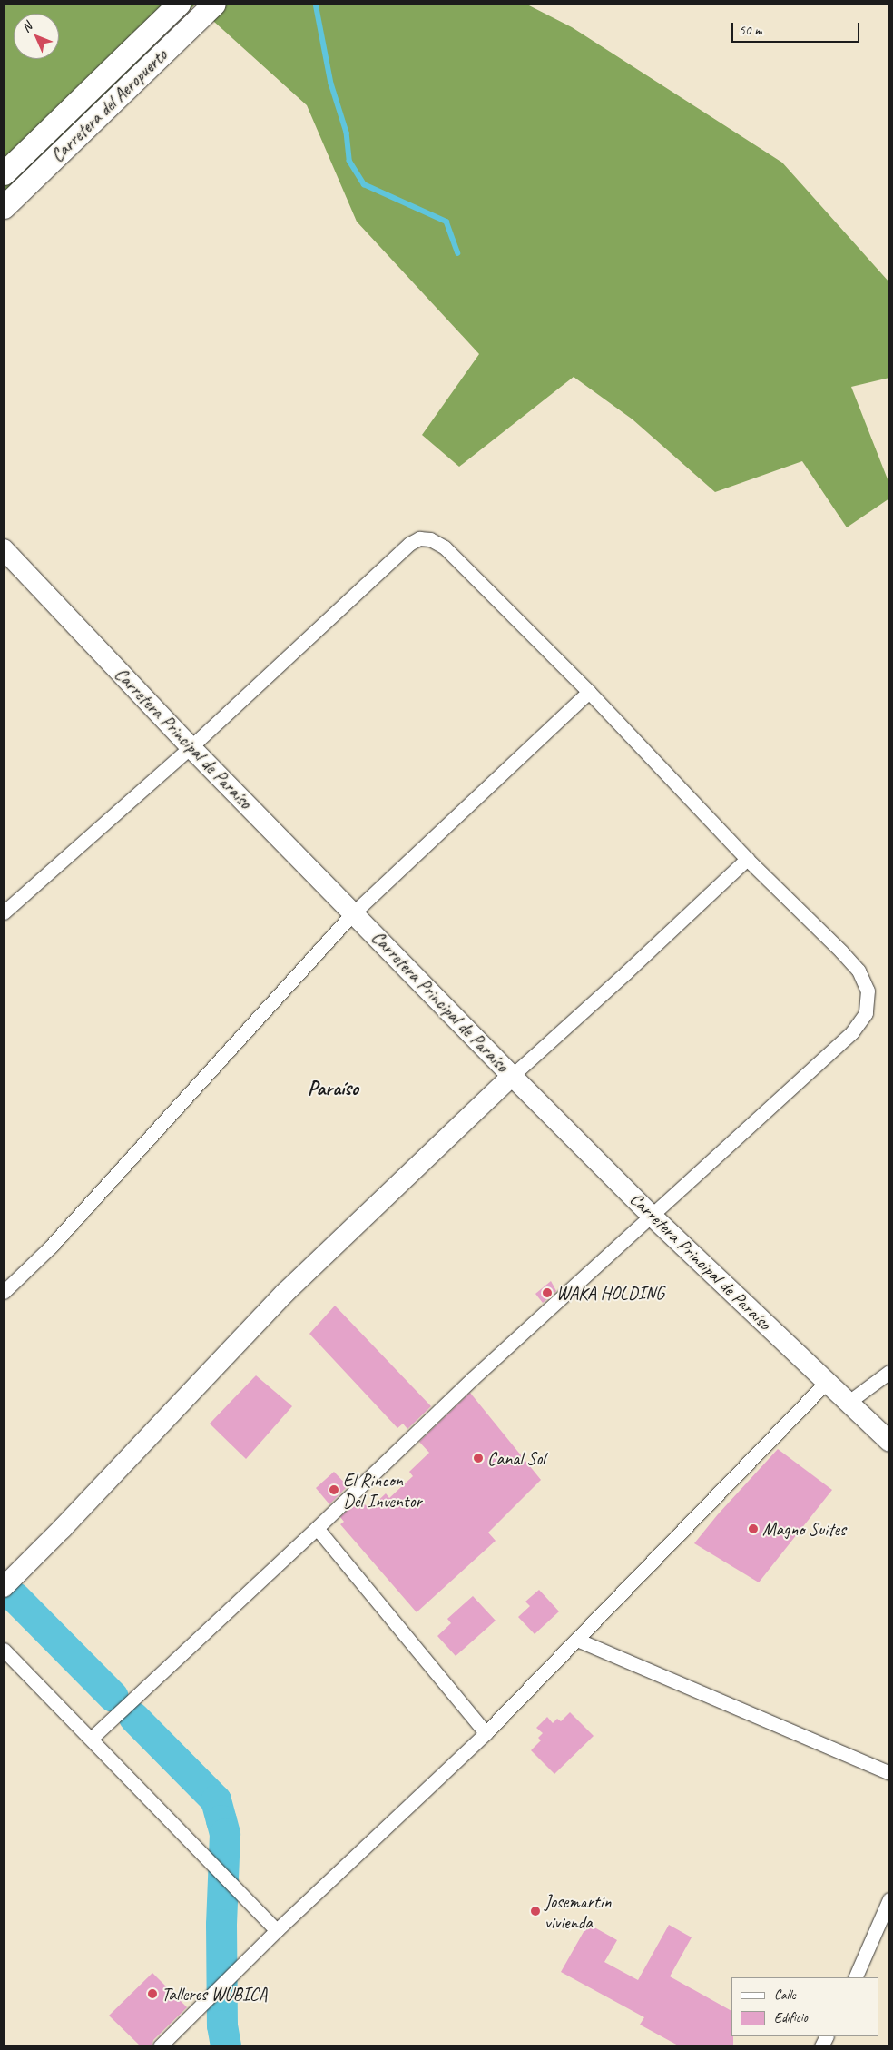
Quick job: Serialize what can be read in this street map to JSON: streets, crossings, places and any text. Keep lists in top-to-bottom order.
{
  "streets": {
    "main road": ["Carretera del Aeropuerto"],
    "street": ["Carretera Principal de Paraíso"]
  },
  "districts": ["Paraíso"],
  "places": [
    "WAKA HOLDING",
    "Canal Sol",
    "El Rincon Del Inventor",
    "Magno Suites",
    "Josemartin vivienda",
    "Talleres WUBICA"
  ],
  "legend": ["Calle", "Edificio"],
  "scale_bar": "50 m",
  "north": "top left"
}
